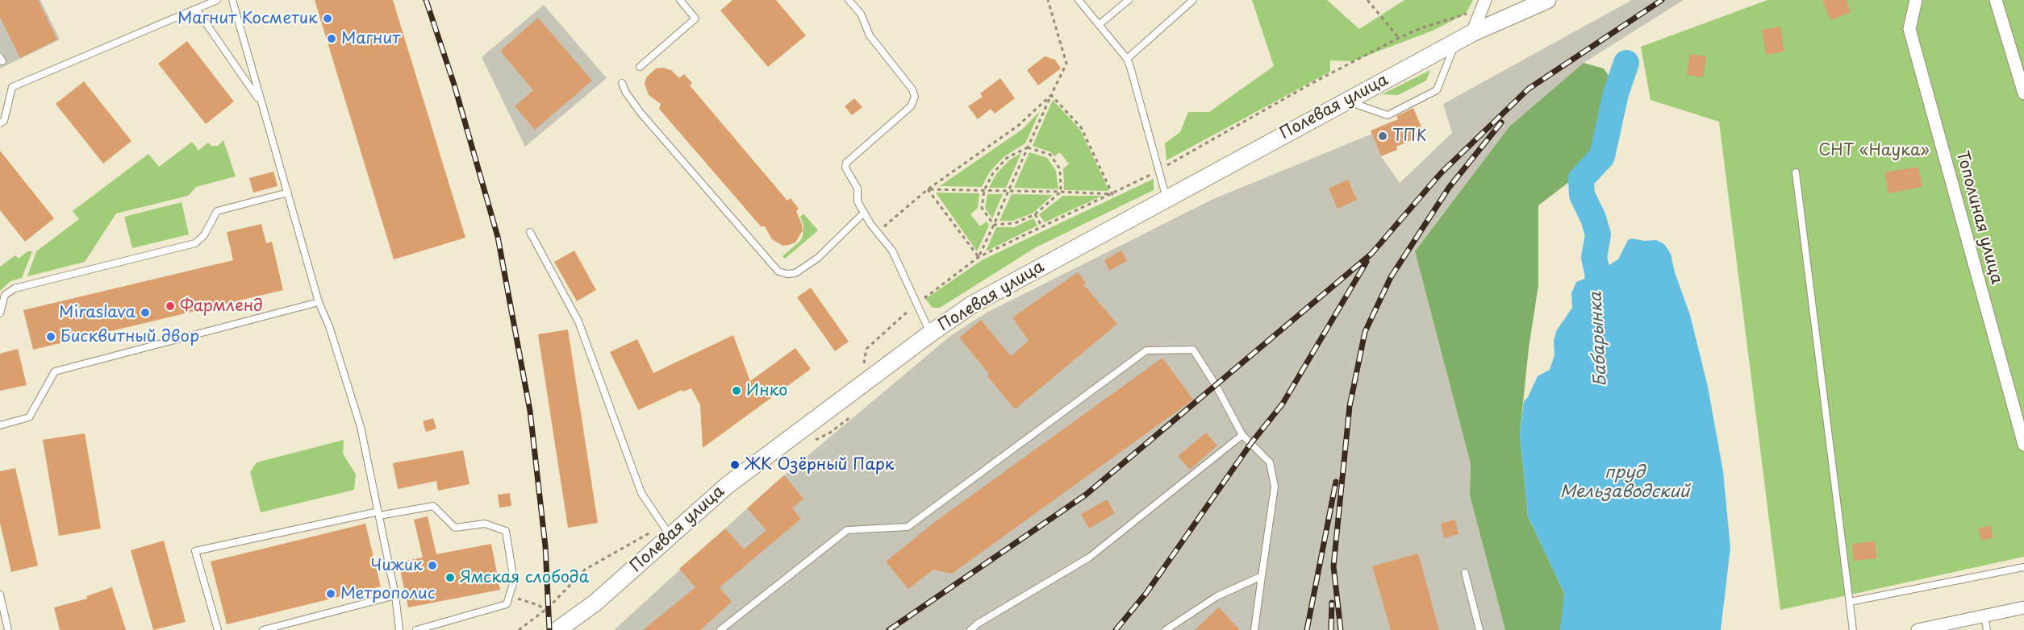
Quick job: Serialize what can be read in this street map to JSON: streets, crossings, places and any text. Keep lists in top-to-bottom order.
{
  "streets": {
    "street": ["Полевая улица", "Тополиная улица"]
  },
  "water": ["Бабарынка", "пруд Мельзаводский"],
  "parks": ["СНТ «Наука»"],
  "places": [
    "Магнит Косметик",
    "Магнит",
    "ТПК",
    "Фармленд",
    "Miraslava",
    "Бисквитный двор",
    "Инко",
    "ЖК Озёрный Парк",
    "Чижик",
    "Ямская слобода",
    "Метрополис"
  ]
}
